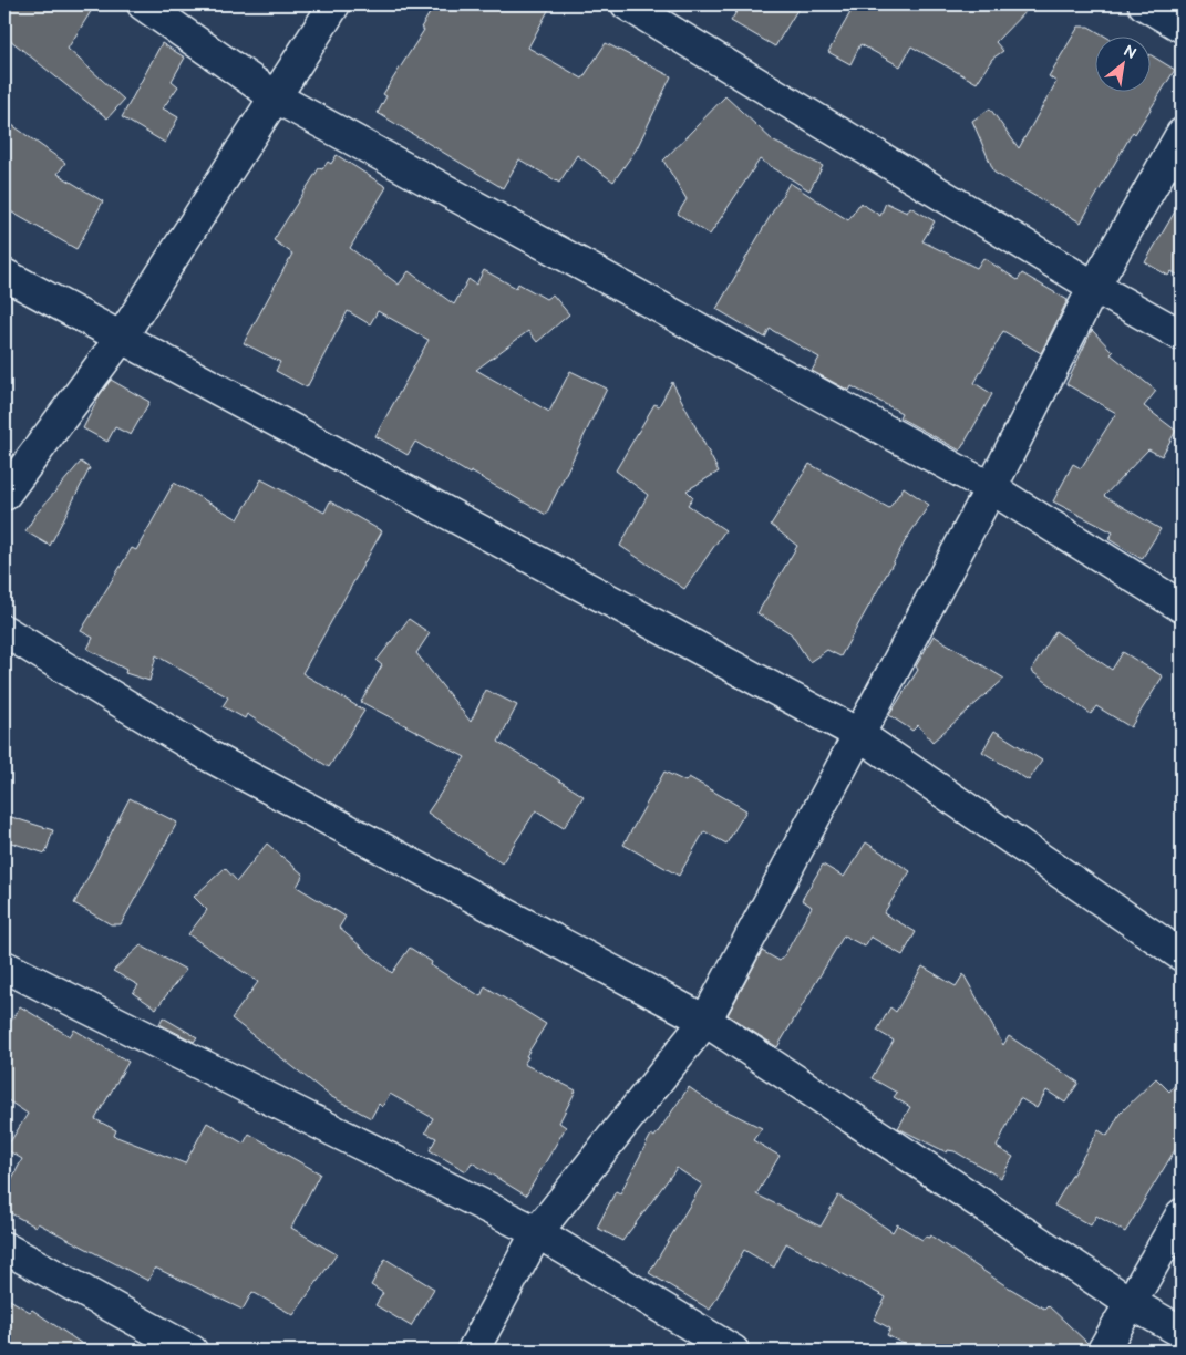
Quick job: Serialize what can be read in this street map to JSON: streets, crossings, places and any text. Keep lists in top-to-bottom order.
{
  "north": "top right"
}
